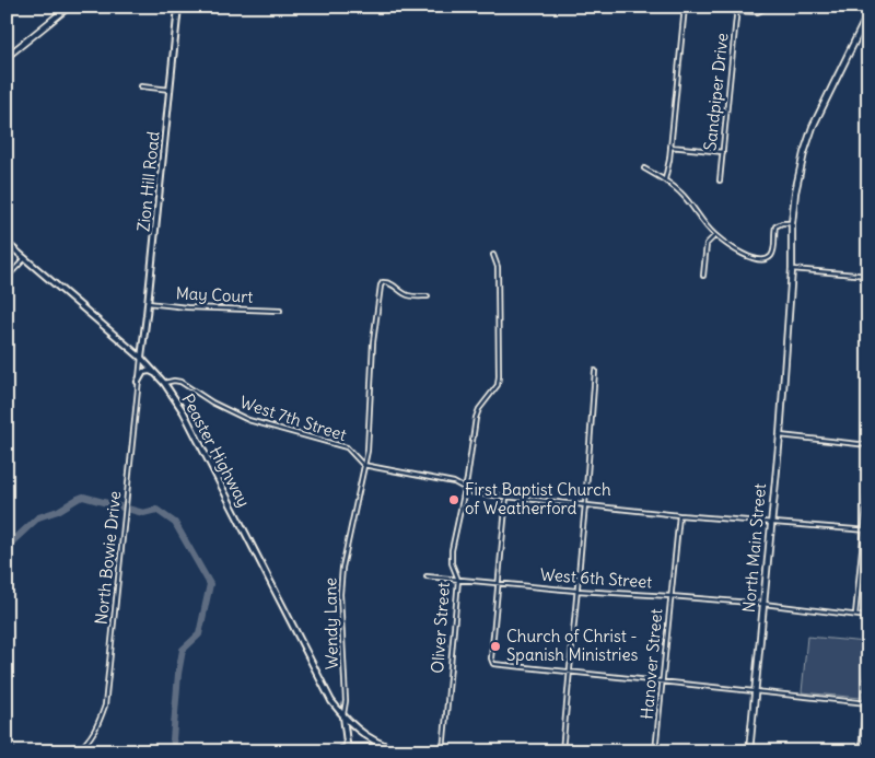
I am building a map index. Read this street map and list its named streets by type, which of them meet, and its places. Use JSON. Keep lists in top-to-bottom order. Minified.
{"streets":{"main road":["Zion Hill Road","Peaster Highway","North Main Street"],"street":["Sandpiper Drive","May Court","West 7th Street","North Bowie Drive","West 6th Street","Wendy Lane","Oliver Street","Hanover Street"]},"crossings":[["Zion Hill Road","May Court"],["Zion Hill Road","Peaster Highway"],["Zion Hill Road","North Bowie Drive"],["West 7th Street","Peaster Highway"],["West 7th Street","Wendy Lane"],["Peaster Highway","North Bowie Drive"],["Peaster Highway","Wendy Lane"],["North Main Street","West 6th Street"],["West 6th Street","Oliver Street"],["West 6th Street","Hanover Street"]],"places":["First Baptist Church of Weatherford","Church of Christ - Spanish Ministries"]}
